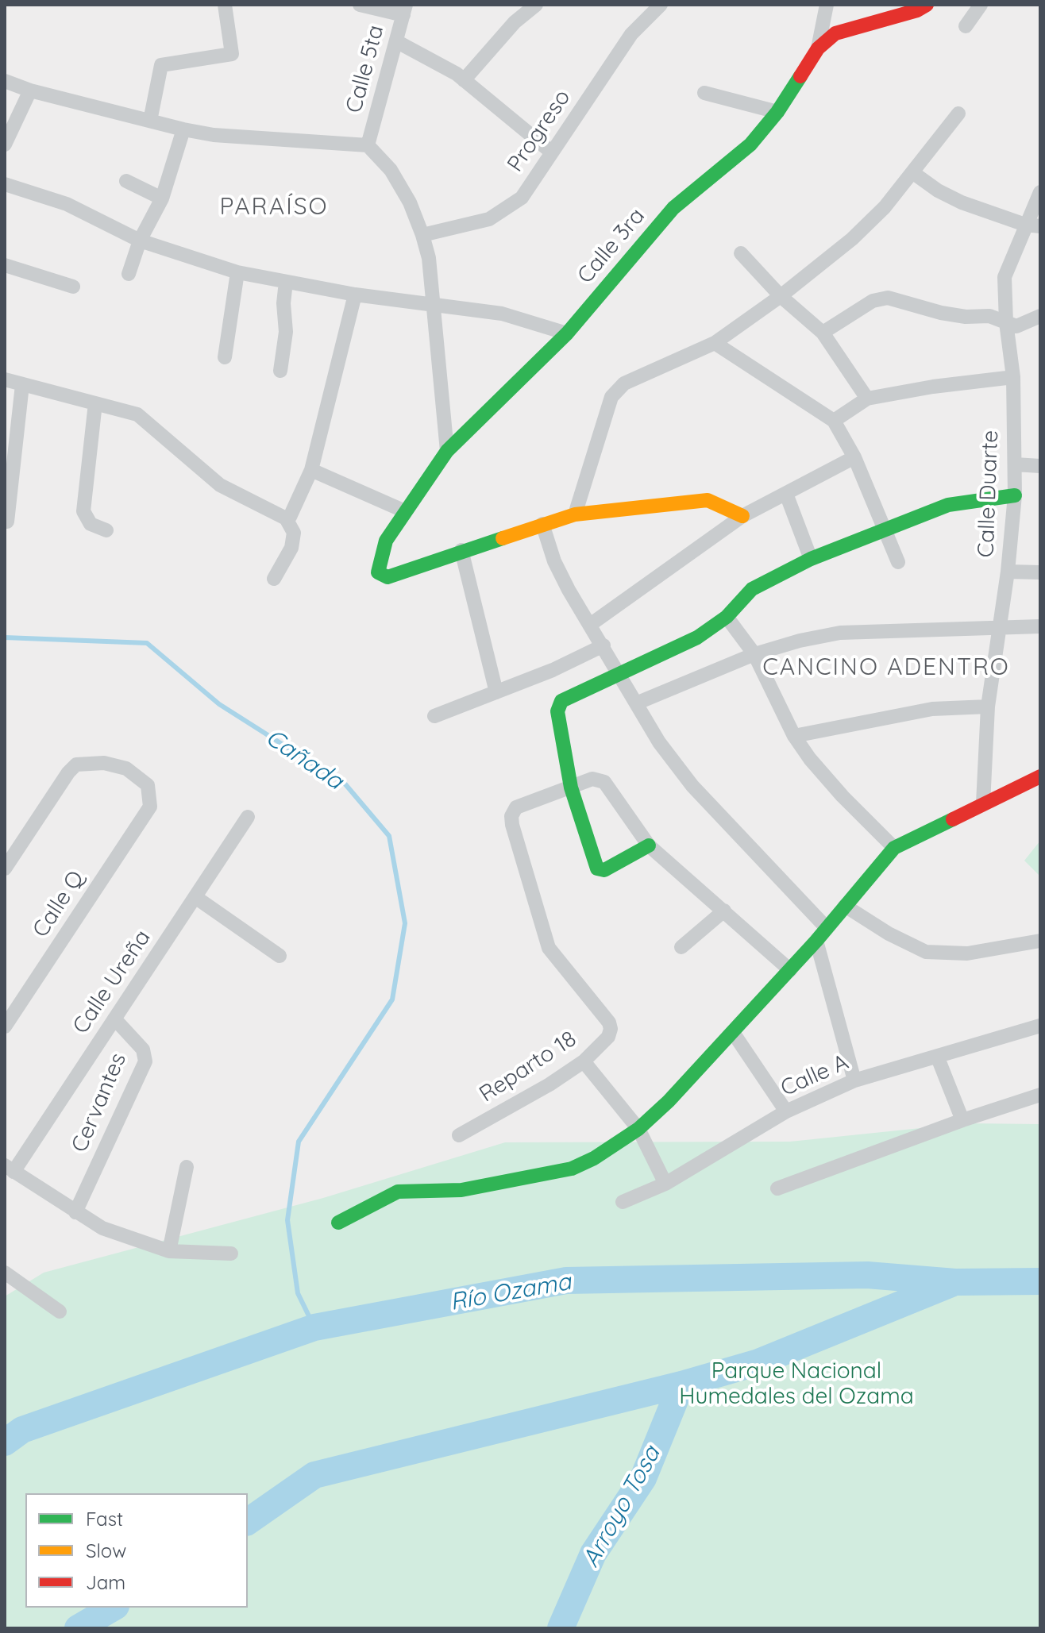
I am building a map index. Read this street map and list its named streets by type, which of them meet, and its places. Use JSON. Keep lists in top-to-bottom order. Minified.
{"streets":{"street":["Calle 5ta","Progreso","Calle 3ra","Calle Duarte","Calle Q","Calle Ureña","Reparto 18","Calle A","Cervantes"]},"crossings":[["Calle Ureña","Cervantes"]],"districts":["PARAÍSO","CANCINO ADENTRO"],"water":["Cañada","Río Ozama","Arroyo Tosa"],"parks":["Parque Nacional Humedales del Ozama"],"legend":["Fast","Slow","Jam"]}
